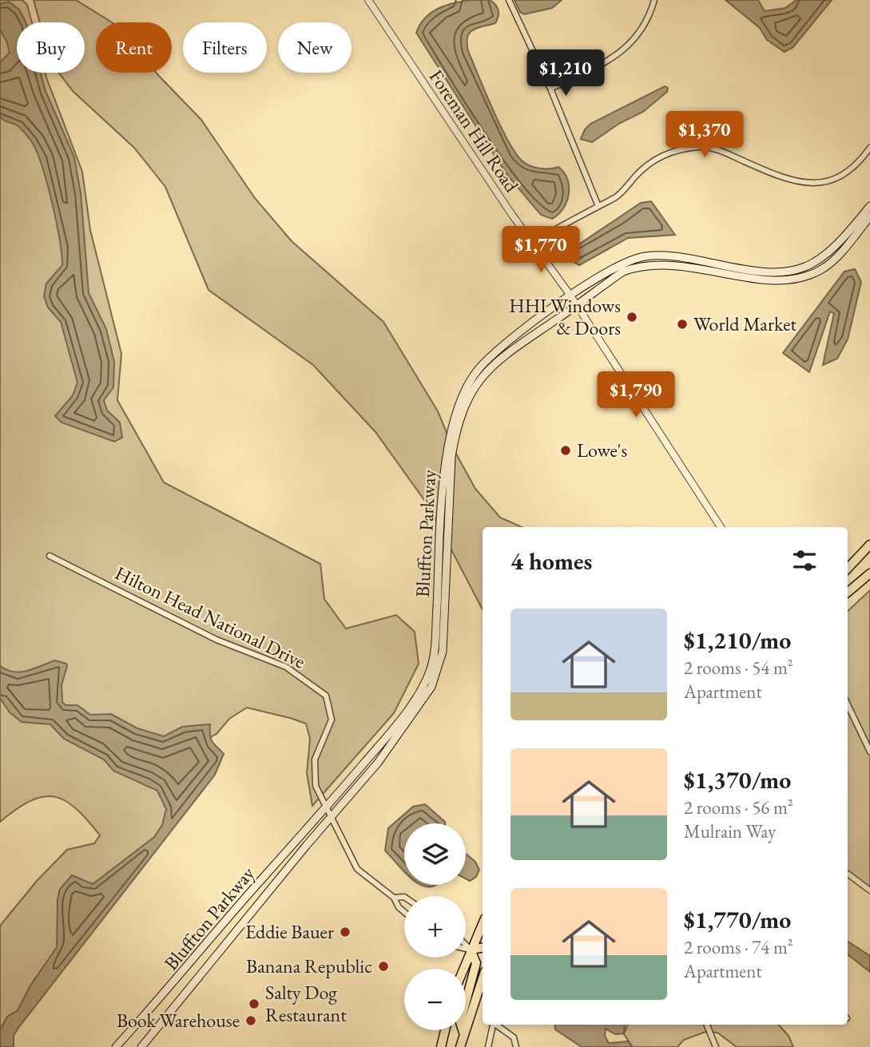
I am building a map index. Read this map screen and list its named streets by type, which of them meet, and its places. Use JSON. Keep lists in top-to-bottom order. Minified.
{"streets":{"main road":["Bluffton Parkway"],"street":["Foreman Hill Road","Hilton Head National Drive"]},"crossings":[["Foreman Hill Road","Bluffton Parkway"],["Bluffton Parkway","Hilton Head National Drive"]],"places":["HHI Windows & Doors","World Market","Lowe's","Eddie Bauer","Banana Republic","Salty Dog Restaurant","Book Warehouse"],"page":{"chip":["Buy","Rent","Filters","New"],"price":["$1,210","$1,370","$1,770","$1,790"],"heading":"4 homes","list":[{"name":"$1,210/mo","note":"2 rooms · 54 m² · Apartment"},{"name":"$1,370/mo","note":"2 rooms · 56 m² · Mulrain Way"},{"name":"$1,770/mo","note":"2 rooms · 74 m² · Apartment"}],"map_buttons":["+","−"]}}
